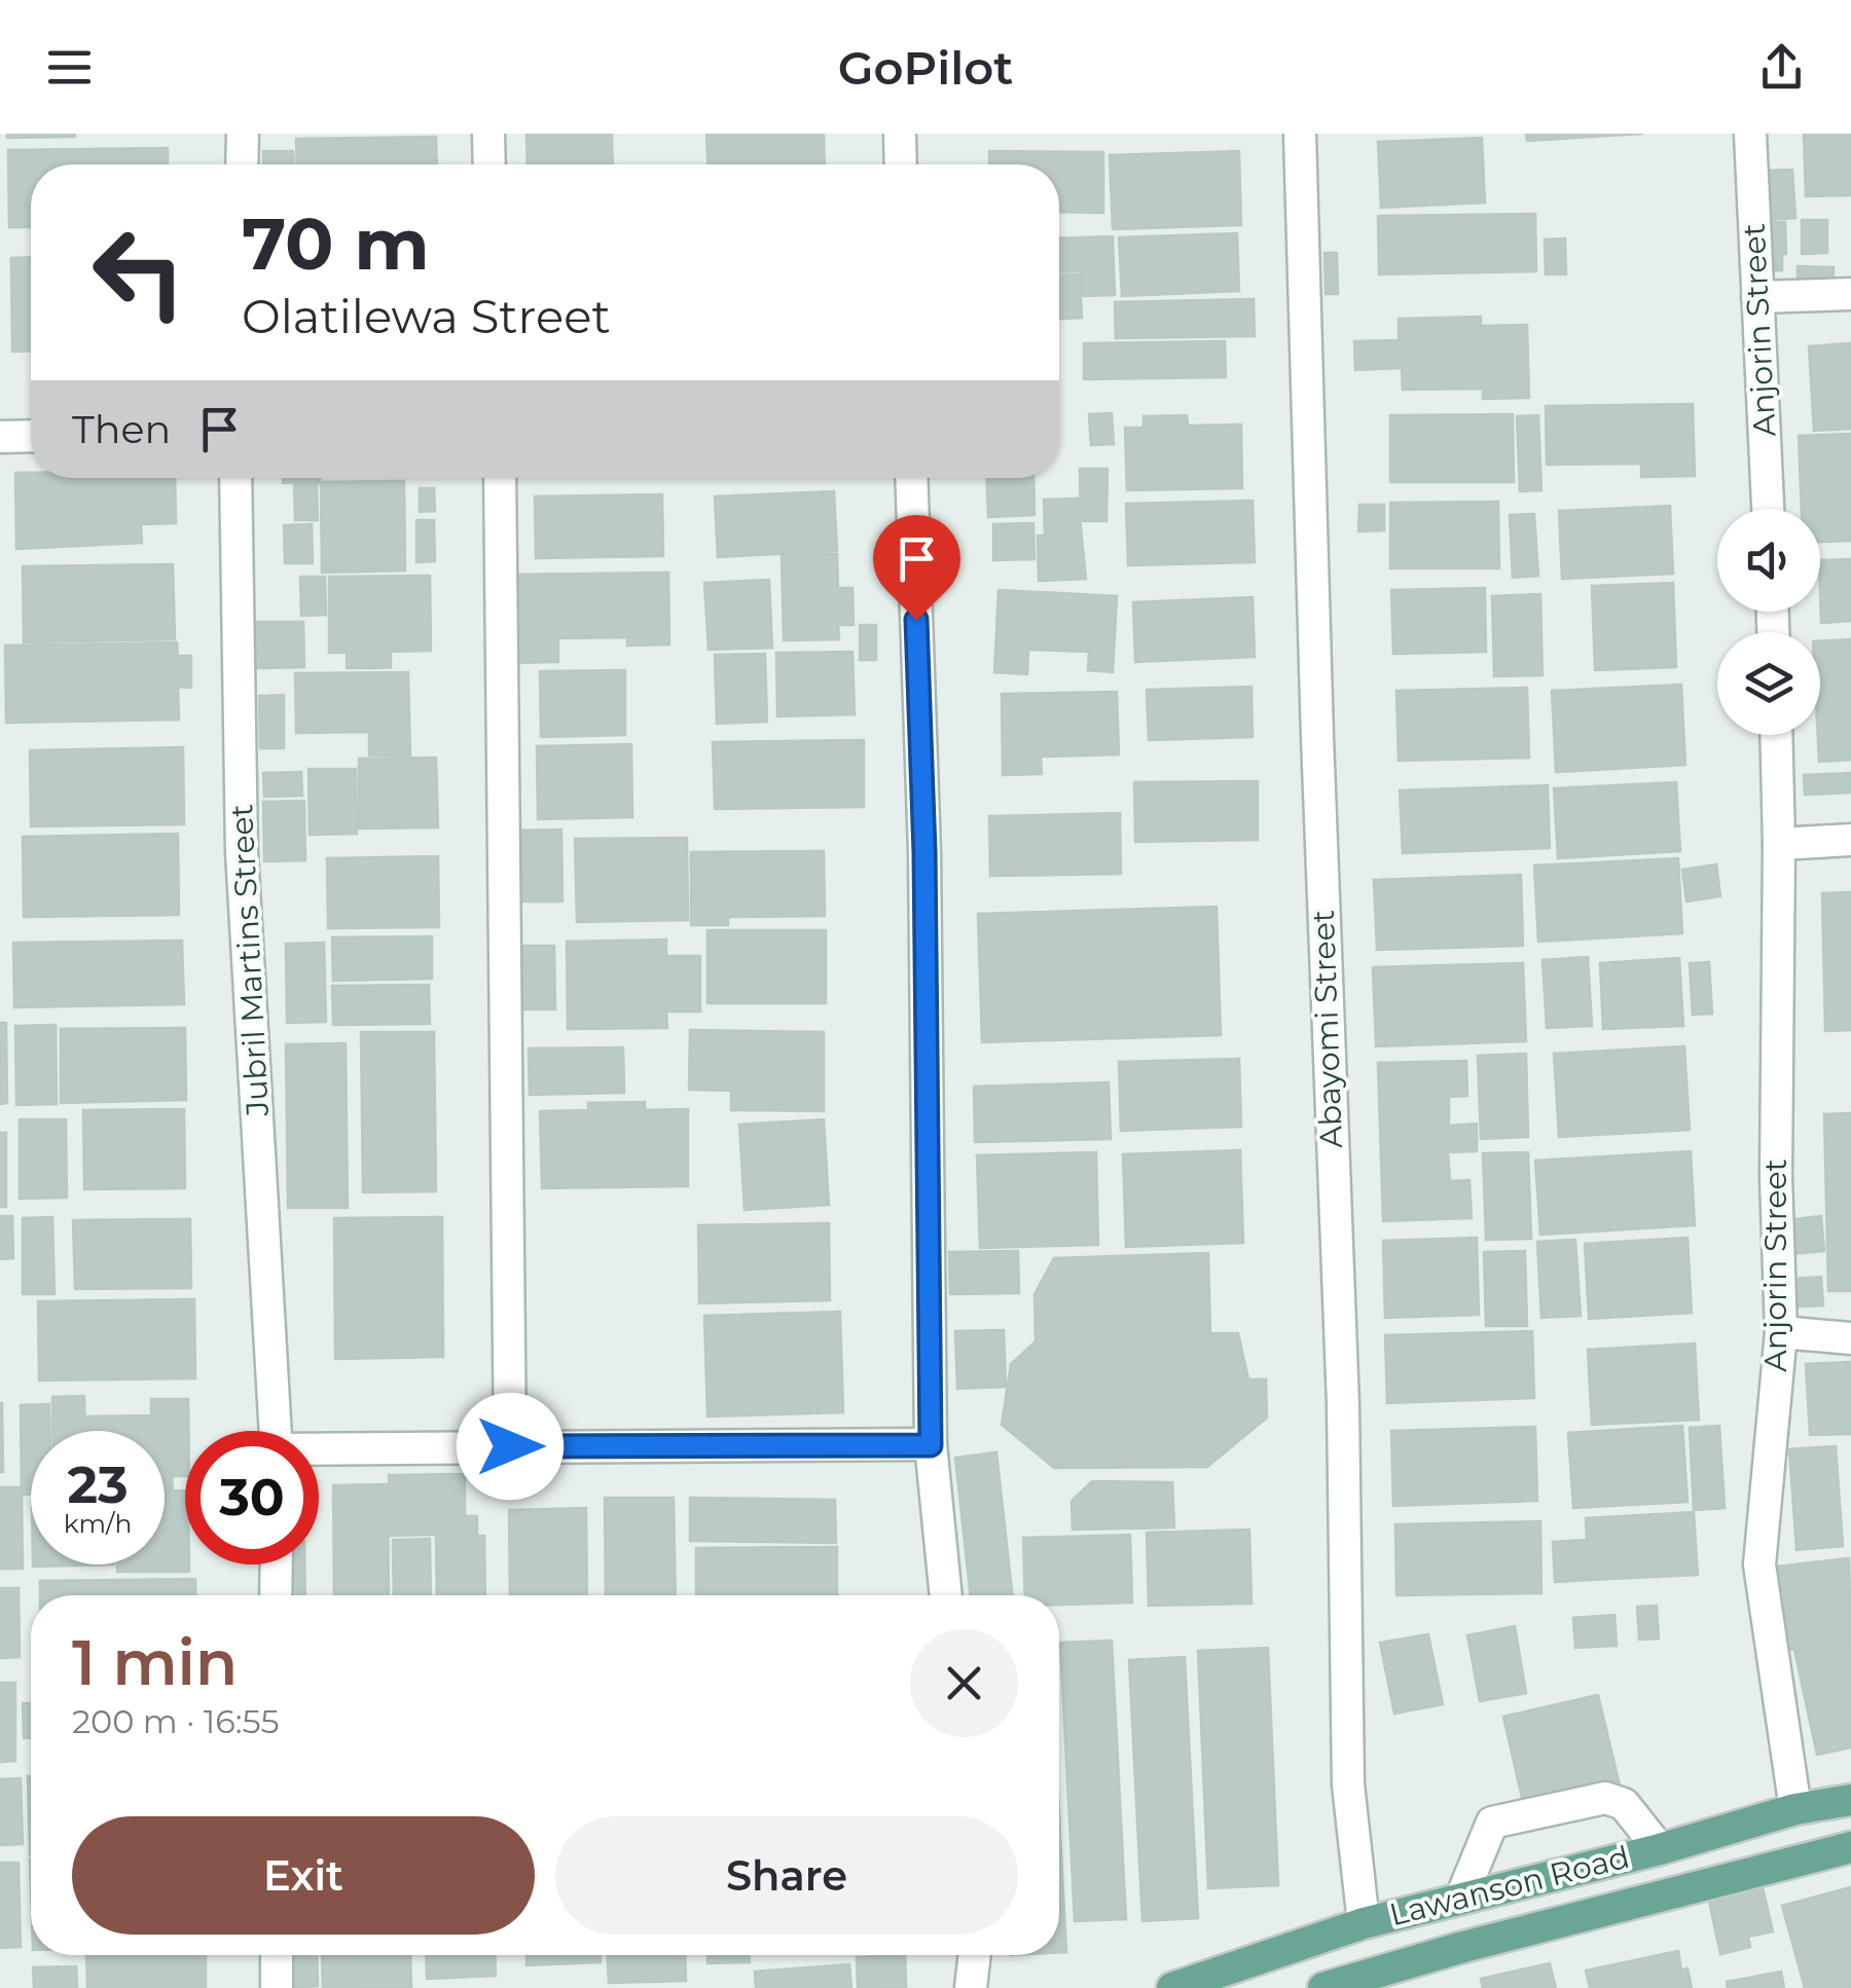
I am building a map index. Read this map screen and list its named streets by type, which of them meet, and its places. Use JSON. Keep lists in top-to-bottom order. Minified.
{"streets":{"main road":["Lawanson Road"],"street":["Anjorin Street","Jubril Martins Street","Abayomi Street"]},"crossings":[["Anjorin Street","Lawanson Road"],["Abayomi Street","Lawanson Road"]],"page":{"header":"GoPilot","turn":["70 m","Olatilewa Street"],"then":"Then","speed":"23 km/h","limit":"30","heading":["1 min","200 m · 16:55"],"buttons":["Exit","Share"]}}
